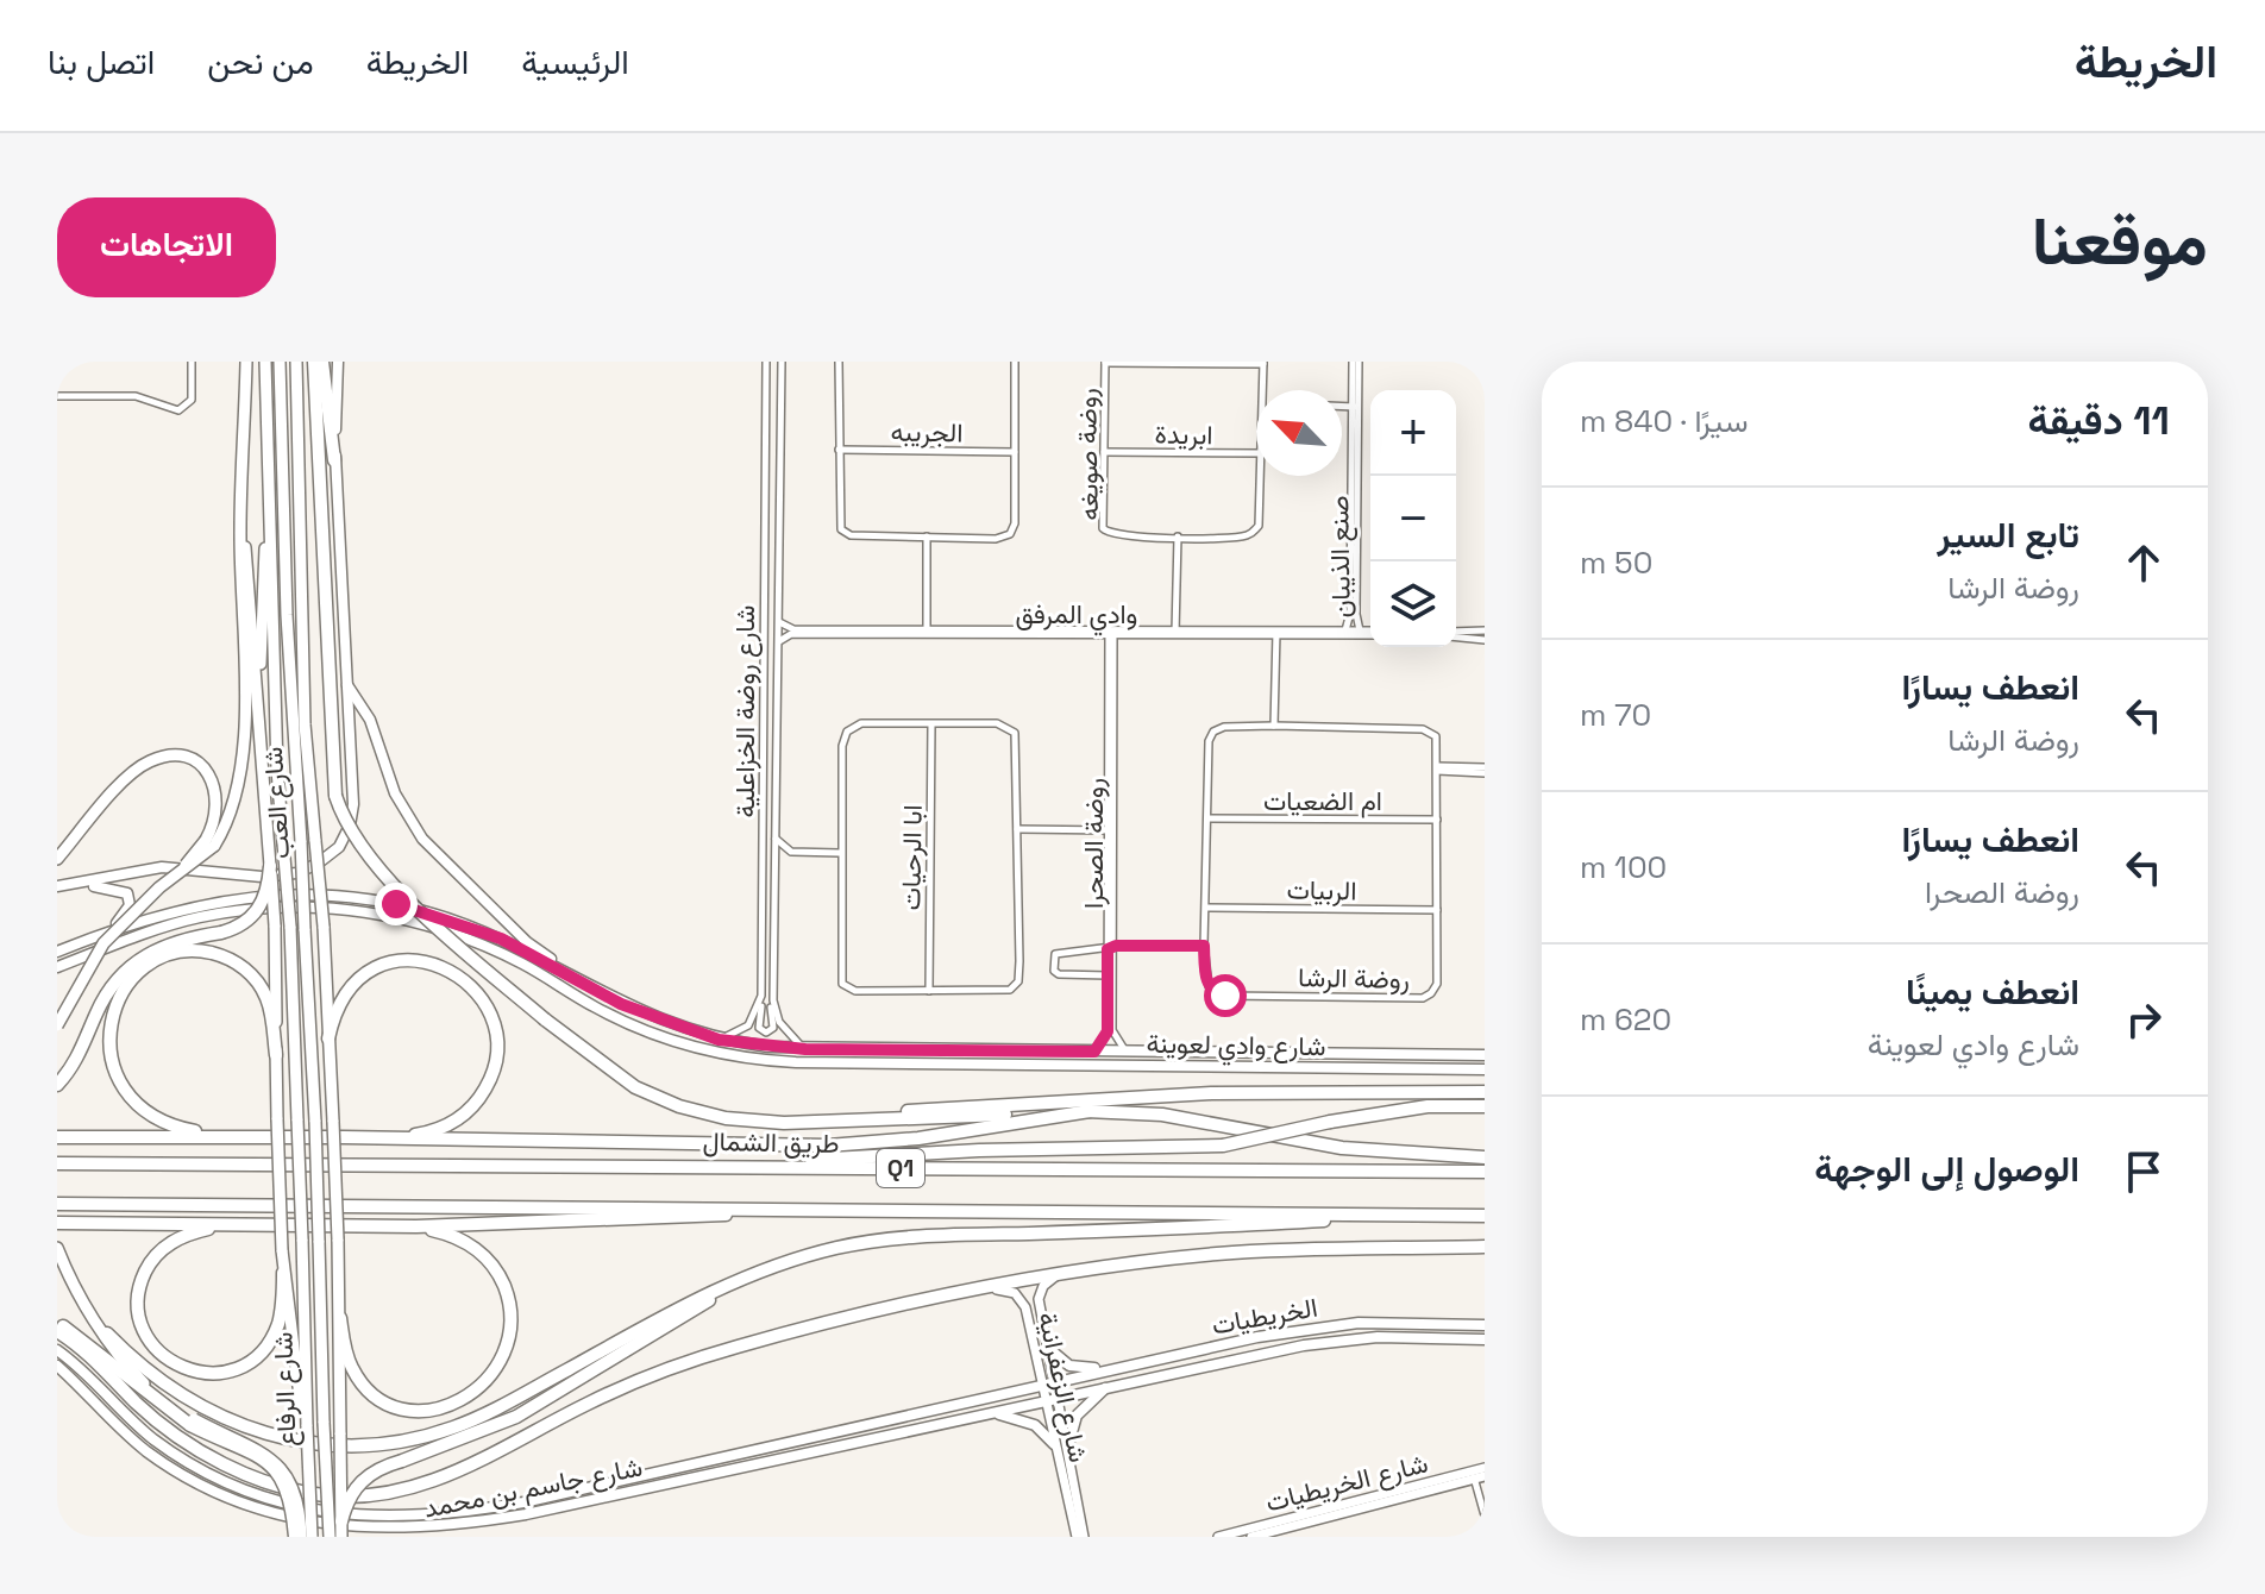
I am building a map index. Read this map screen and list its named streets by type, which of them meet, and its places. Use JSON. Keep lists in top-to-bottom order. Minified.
{"streets":{"highway":["طريق الشمال","Q1"],"main road":["شارع العب","شارع وادي لعوينة","الخريطيات","شارع الرفاع","شارع جاسم بن محمد"],"street":["الجريبه","ابريدة","روضة صويغه","صنع الذيبان","وادي المرفق","شارع روضة الخزاعلية","ام الضعيات","روضة الصحرا","ابا الرحيات","الربيات","روضة الرشا","شارع الزعفرانية","شارع الخريطيات"]},"crossings":[["ابريدة","روضة صويغه"],["صنع الذيبان","وادي المرفق"],["وادي المرفق","شارع روضة الخزاعلية"],["وادي المرفق","روضة الصحرا"],["شارع روضة الخزاعلية","شارع وادي لعوينة"],["ام الضعيات","روضة الرشا"],["شارع العب","شارع الرفاع"],["روضة الصحرا","شارع وادي لعوينة"],["الربيات","روضة الرشا"],["الخريطيات","شارع الزعفرانية"],["الخريطيات","شارع جاسم بن محمد"],["شارع الزعفرانية","شارع جاسم بن محمد"]],"north":"top left","page":{"header":"الخريطة","nav":["الرئيسية","الخريطة","من نحن","اتصل بنا"],"title":"موقعنا","buttons":"الاتجاهات","heading":["11 دقيقة","سيرًا · 840 m"],"map_buttons":["+","−"],"list":[["تابع السير","روضة الرشا","50 m"],["انعطف يسارًا","روضة الرشا","70 m"],["انعطف يسارًا","روضة الصحرا","100 m"],["انعطف يمينًا","شارع وادي لعوينة","620 m"],"الوصول إلى الوجهة"]}}
